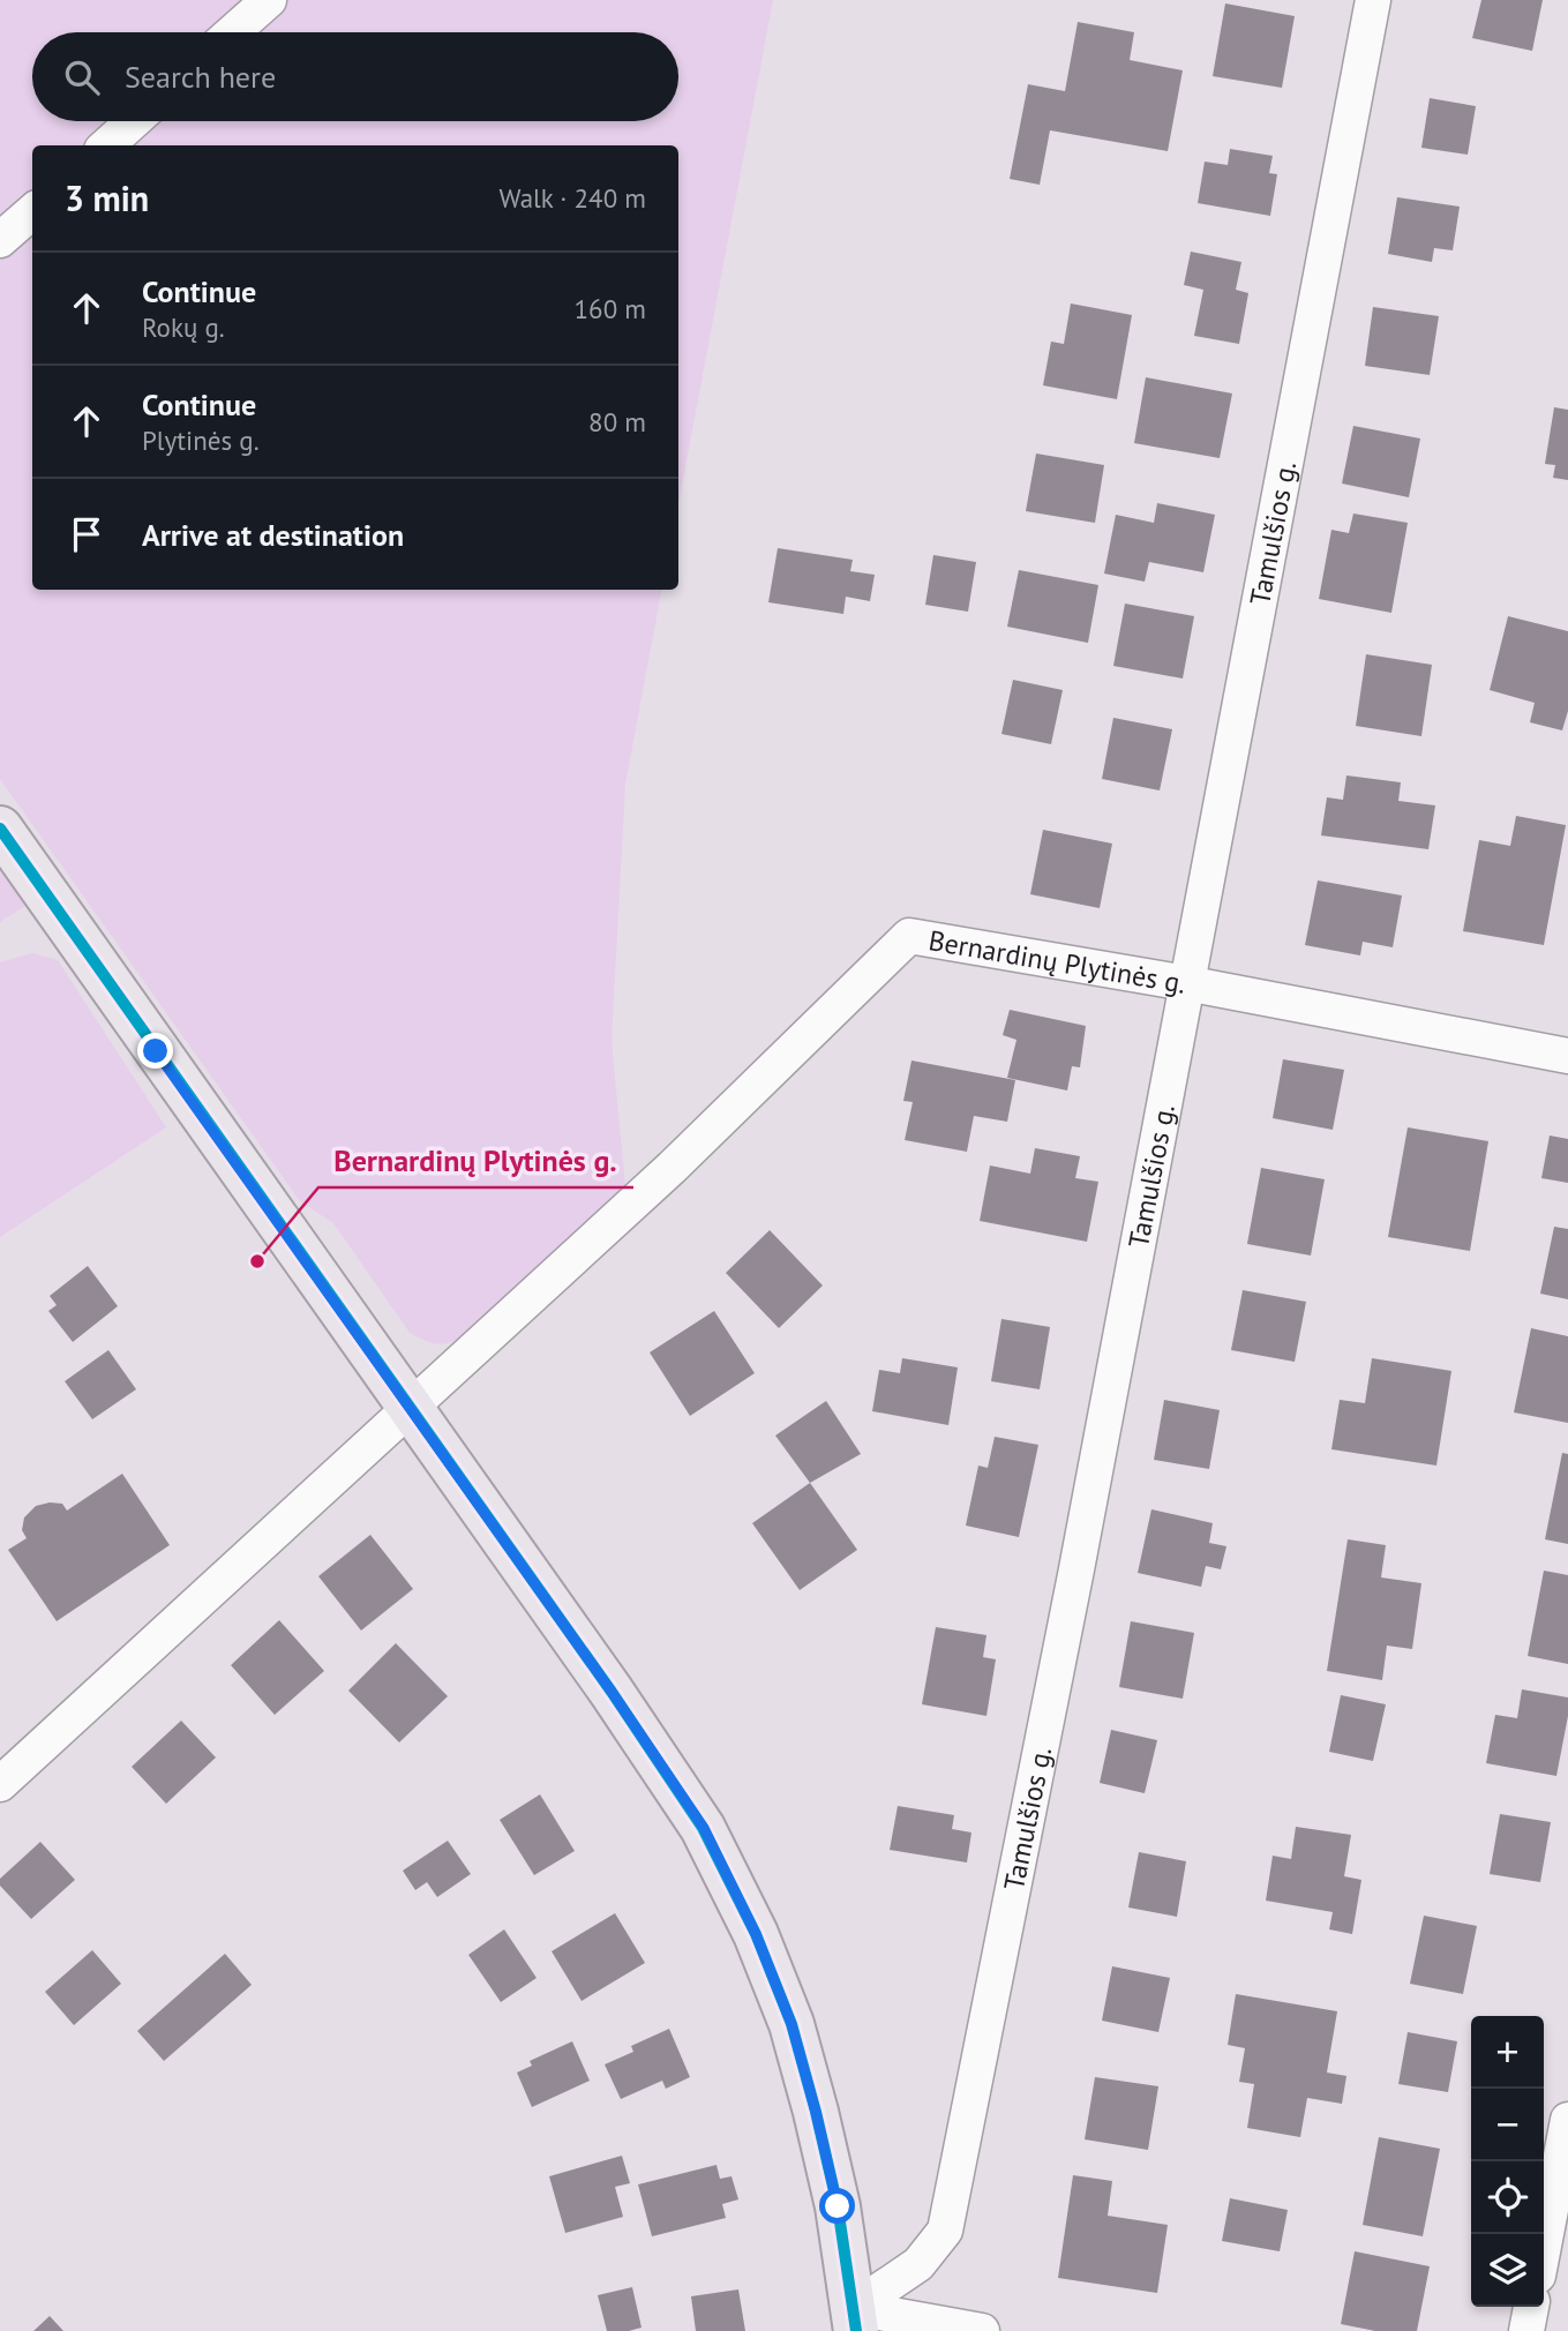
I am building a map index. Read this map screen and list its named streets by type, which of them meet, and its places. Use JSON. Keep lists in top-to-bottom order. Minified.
{"streets":{"street":["Tamulšios g.","Bernardinų Plytinės g."]},"crossings":[["Tamulšios g.","Bernardinų Plytinės g."]],"places":["Bernardinų Plytinės g."],"page":{"search":"Search here","heading":["3 min","Walk · 240 m"],"list":[["Continue","Rokų g.","160 m"],["Continue","Plytinės g.","80 m"],"Arrive at destination"],"map_buttons":["+","−"]}}
